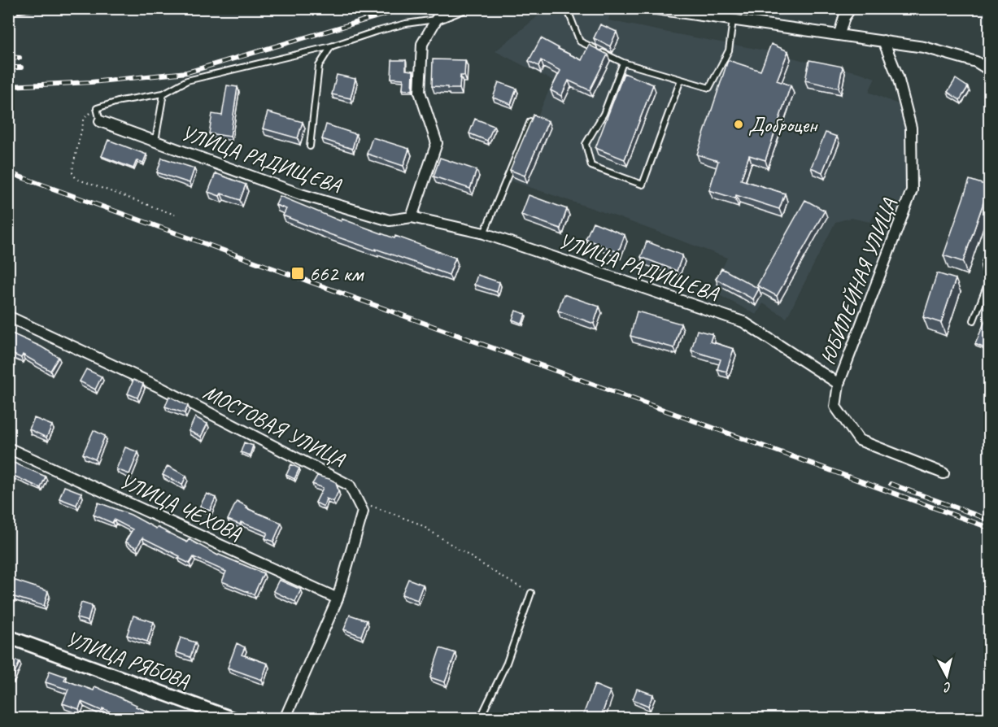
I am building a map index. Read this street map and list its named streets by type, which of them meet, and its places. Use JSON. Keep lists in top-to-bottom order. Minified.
{"streets":{"street":["УЛИЦА РАДИЩЕВА","ЮБИЛЕЙНАЯ УЛИЦА","МОСТОВАЯ УЛИЦА","УЛИЦА ЧЕХОВА","УЛИЦА РЯБОВА"]},"crossings":[["УЛИЦА РАДИЩЕВА","ЮБИЛЕЙНАЯ УЛИЦА"]],"places":{"other":["Доброцен"],"transit":["662 км"]},"north":"bottom"}
